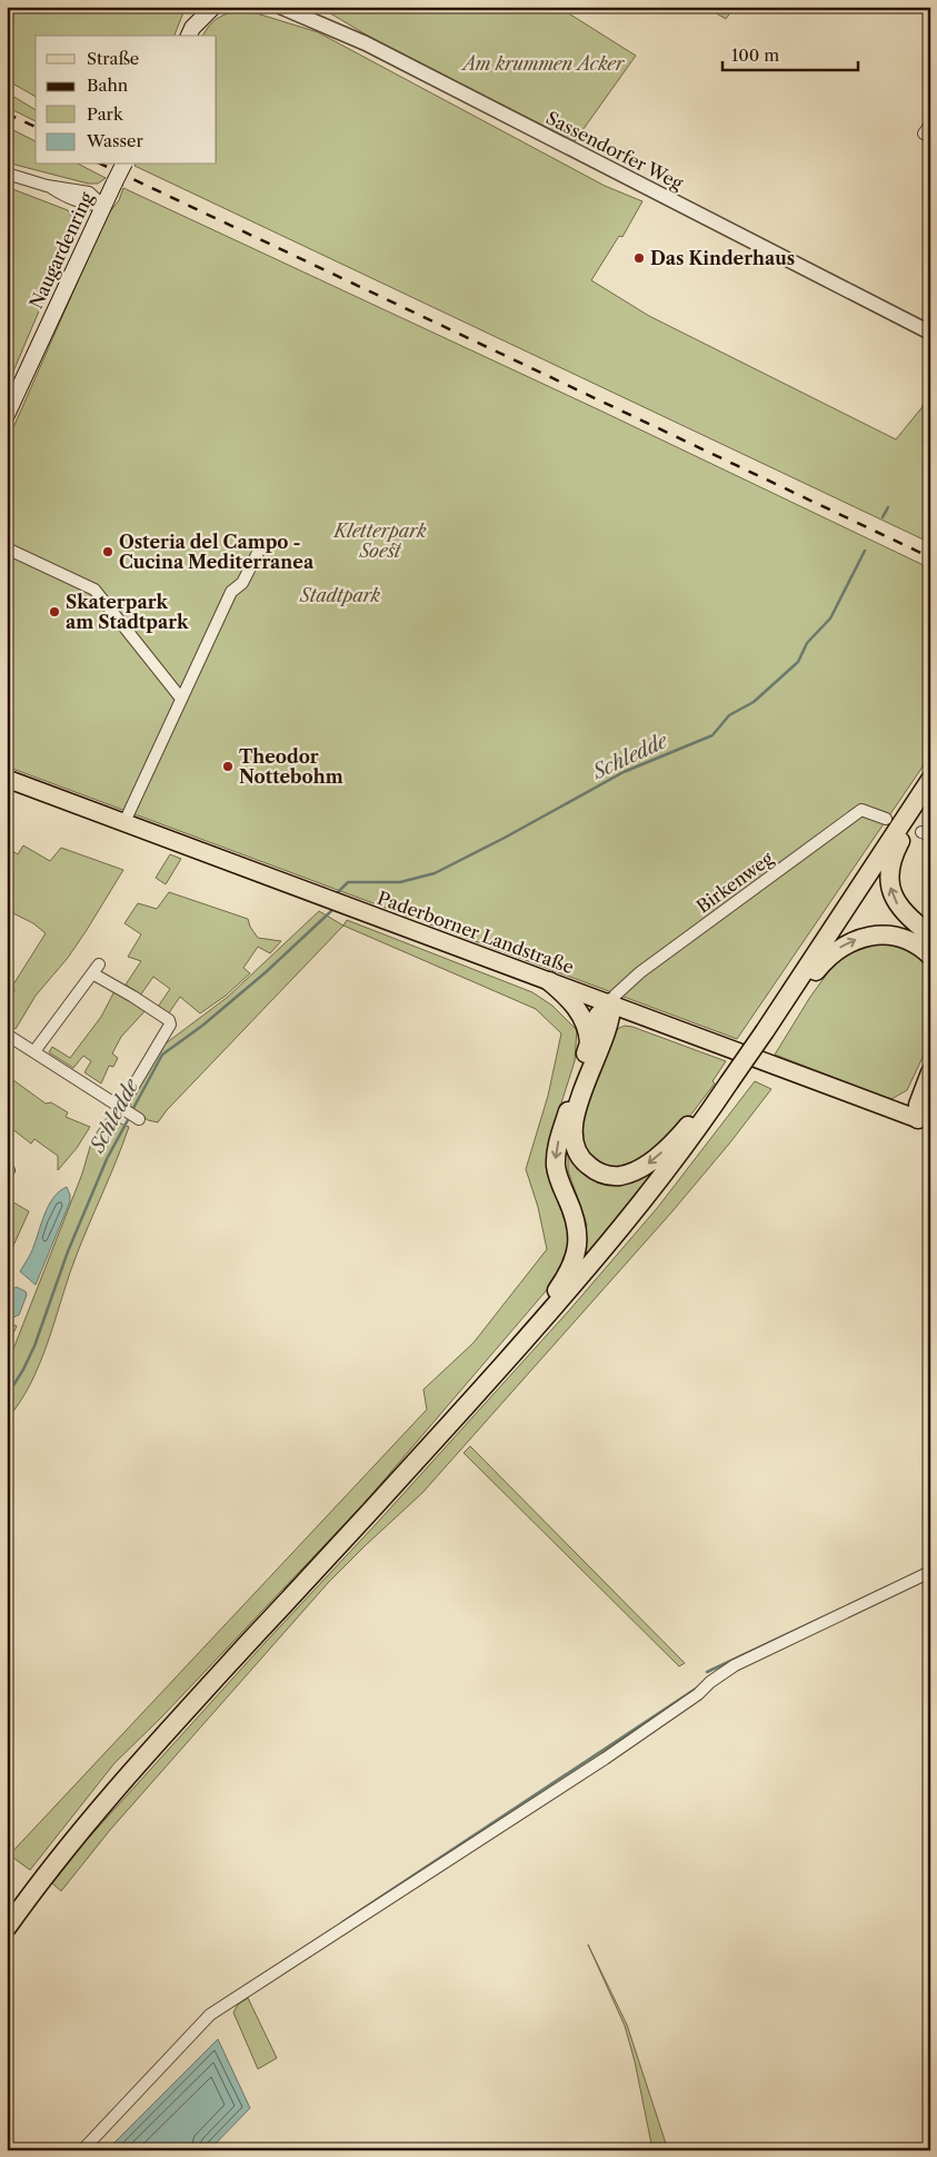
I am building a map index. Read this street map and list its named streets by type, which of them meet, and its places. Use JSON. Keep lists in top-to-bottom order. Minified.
{"streets":{"main road":["Naugardenring","Paderborner Landstraße"],"street":["Sassendorfer Weg","Birkenweg"]},"crossings":[["Birkenweg","Paderborner Landstraße"]],"water":["Schledde"],"parks":["Am krummen Acker","Kletterpark Soest","Stadtpark"],"places":["Das Kinderhaus","Osteria del Campo - Cucina Mediterranea","Skaterpark am Stadtpark","Theodor Nottebohm"],"legend":["Straße","Bahn","Park","Wasser"],"scale_bar":"100 m"}
